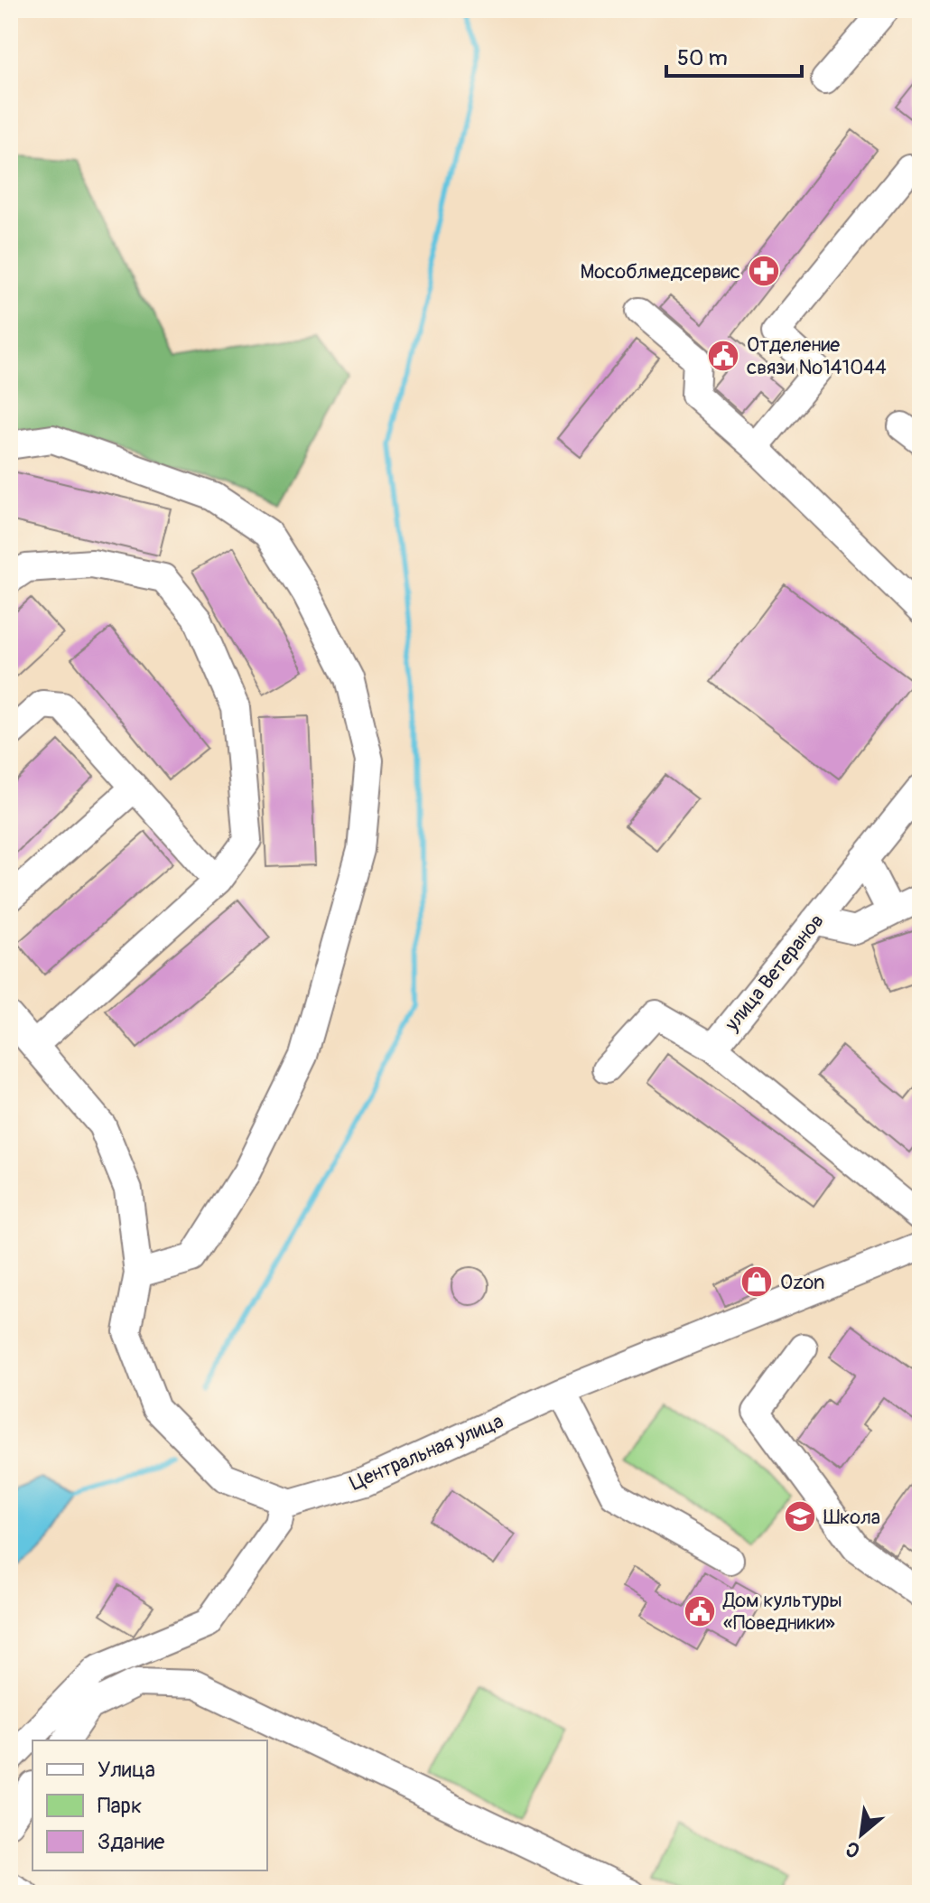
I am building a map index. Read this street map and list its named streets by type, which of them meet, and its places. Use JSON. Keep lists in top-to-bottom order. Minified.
{"streets":{"street":["улица Ветеранов","Центральная улица"]},"places":{"pharmacy":["Мособлмедсервис"],"public building":["Отделение связи №141044","Дом культуры «Поведники»"],"shop":["Ozon"],"school or university":["Школа"]},"legend":["Улица","Парк","Здание"],"scale_bar":"50 m","north":"bottom left"}
